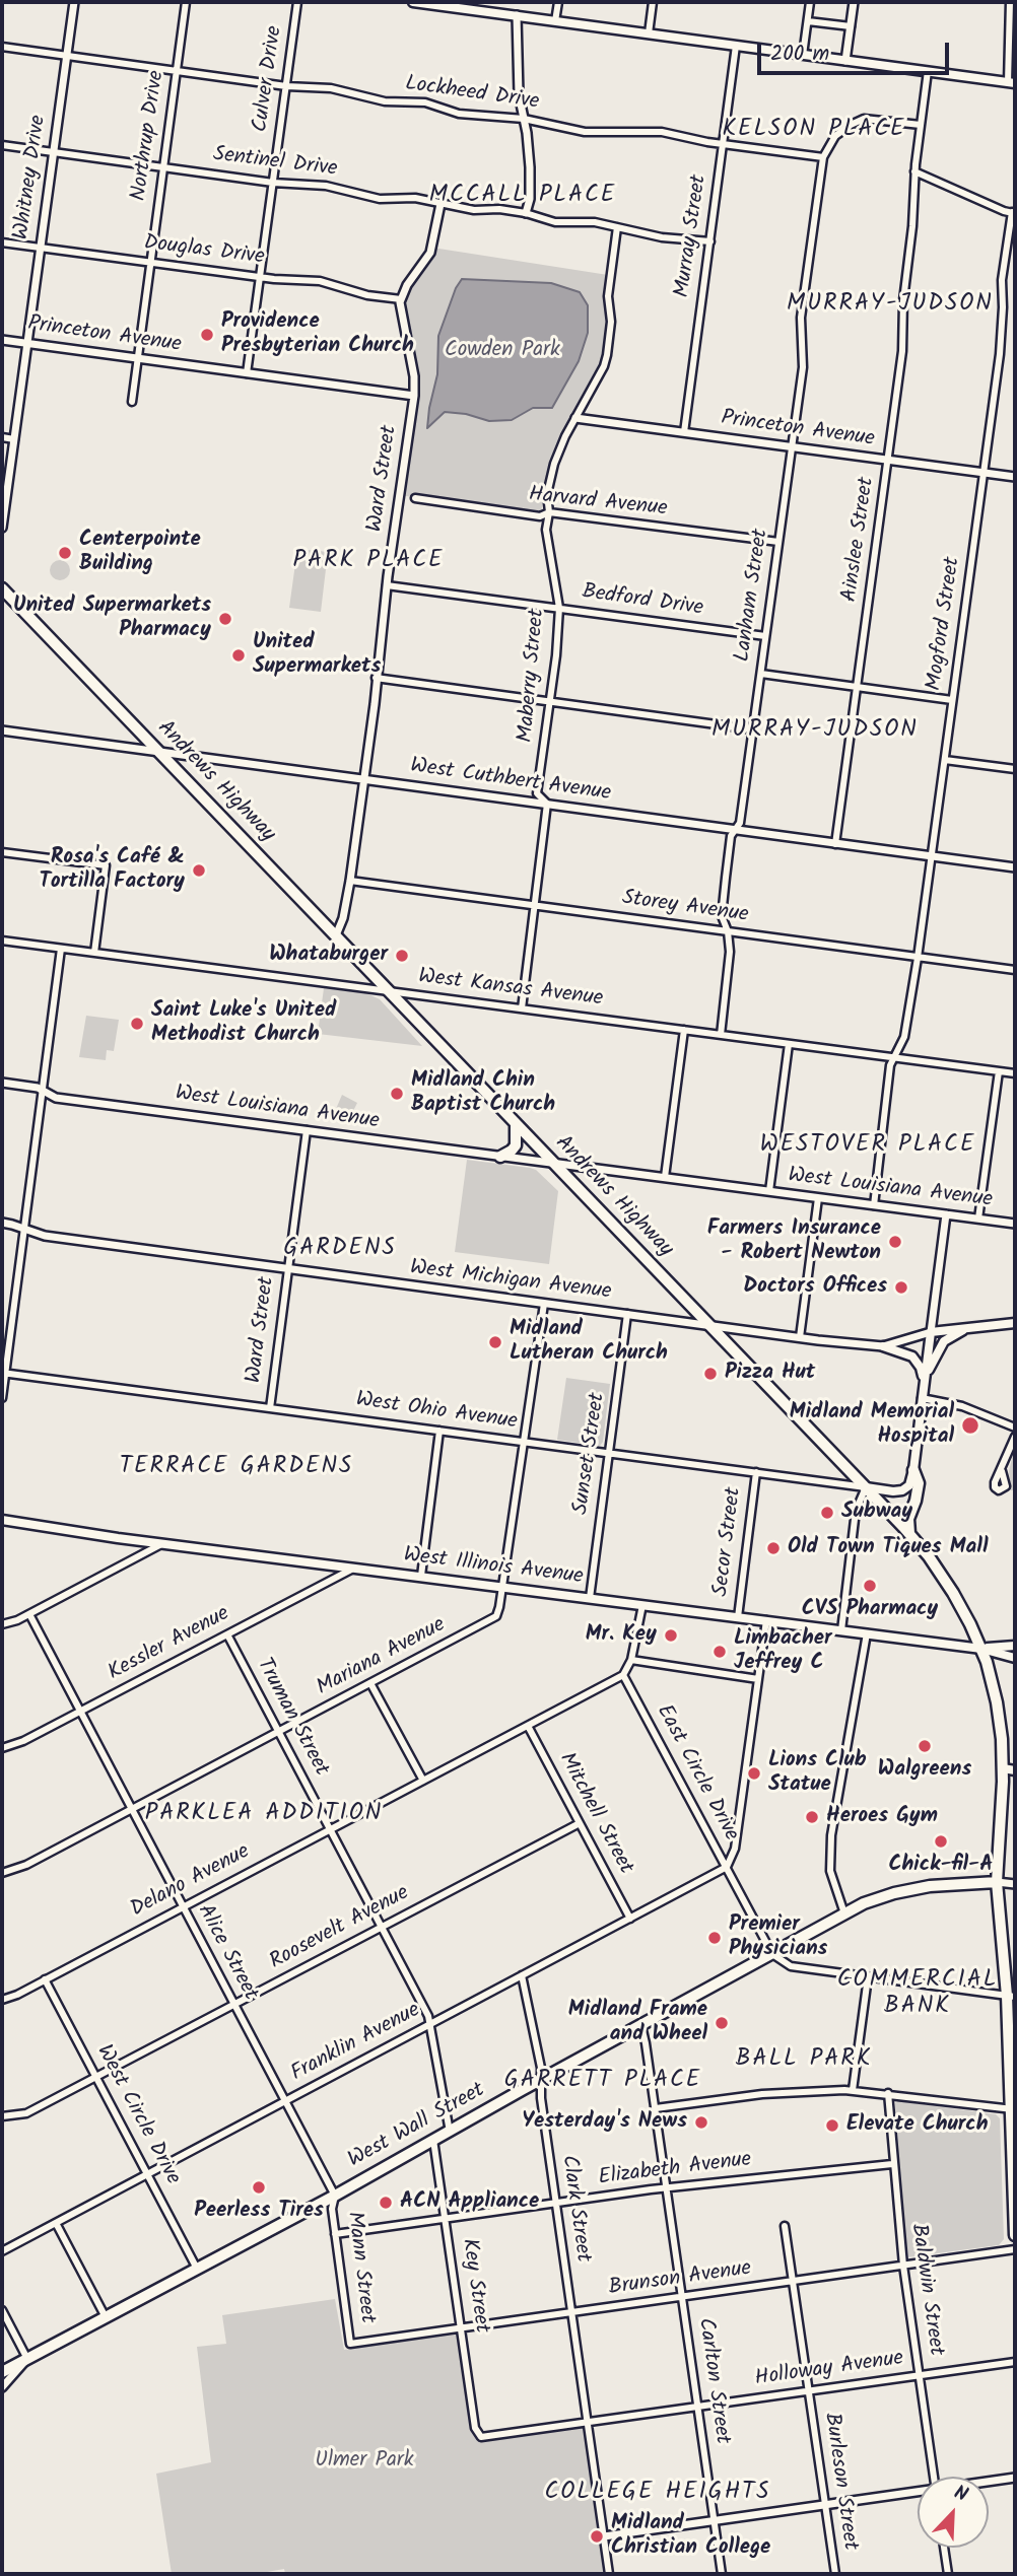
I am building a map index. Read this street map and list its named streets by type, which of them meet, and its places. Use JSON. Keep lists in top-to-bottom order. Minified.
{"streets":{"main road":["Andrews Highway","West Michigan Avenue","West Illinois Avenue","West Wall Street"],"street":["Culver Drive","Lockheed Drive","Northrup Drive","Sentinel Drive","Whitney Drive","Murray Street","Douglas Drive","Princeton Avenue","Ward Street","Harvard Avenue","Ainslee Street","Lanham Street","Bedford Drive","Mogford Street","Maberry Street","West Cuthbert Avenue","Storey Avenue","West Kansas Avenue","West Louisiana Avenue","West Ohio Avenue","Sunset Street","Secor Street","Kessler Avenue","Mariana Avenue","Truman Street","East Circle Drive","Mitchell Street","Delano Avenue","Roosevelt Avenue","Alice Street","Franklin Avenue","West Circle Drive","Elizabeth Avenue","Clark Street","Mann Street","Brunson Avenue","Key Street","Baldwin Street","Holloway Avenue","Carlton Street","Burleson Street"]},"crossings":[["Culver Drive","Lockheed Drive"],["Culver Drive","Sentinel Drive"],["Culver Drive","Douglas Drive"],["Culver Drive","Princeton Avenue"],["Lockheed Drive","Northrup Drive"],["Lockheed Drive","Whitney Drive"],["Lockheed Drive","Murray Street"],["Lockheed Drive","Lanham Street"],["Northrup Drive","Sentinel Drive"],["Northrup Drive","Douglas Drive"],["Northrup Drive","Princeton Avenue"],["Sentinel Drive","Whitney Drive"],["Sentinel Drive","Murray Street"],["Sentinel Drive","Maberry Street"],["Whitney Drive","Douglas Drive"],["Whitney Drive","Princeton Avenue"],["Murray Street","Princeton Avenue"],["Douglas Drive","Ward Street"],["Princeton Avenue","Ward Street"],["Princeton Avenue","Ainslee Street"],["Princeton Avenue","Lanham Street"],["Princeton Avenue","Mogford Street"],["Princeton Avenue","Maberry Street"],["Ward Street","Bedford Drive"],["Ward Street","West Cuthbert Avenue"],["Ward Street","Andrews Highway"],["Ward Street","Storey Avenue"],["Ward Street","West Louisiana Avenue"],["Ward Street","West Michigan Avenue"],["Ward Street","West Ohio Avenue"],["Harvard Avenue","Lanham Street"],["Harvard Avenue","Maberry Street"],["Ainslee Street","West Cuthbert Avenue"],["Lanham Street","Bedford Drive"],["Lanham Street","West Cuthbert Avenue"],["Lanham Street","Storey Avenue"],["Lanham Street","West Kansas Avenue"],["Bedford Drive","Maberry Street"],["Mogford Street","West Cuthbert Avenue"],["Mogford Street","Storey Avenue"],["Mogford Street","West Kansas Avenue"],["Mogford Street","West Louisiana Avenue"],["Maberry Street","West Cuthbert Avenue"],["Maberry Street","Storey Avenue"],["Maberry Street","West Kansas Avenue"],["West Cuthbert Avenue","Andrews Highway"],["Andrews Highway","West Kansas Avenue"],["Andrews Highway","West Louisiana Avenue"],["Andrews Highway","West Michigan Avenue"],["Andrews Highway","West Ohio Avenue"],["Andrews Highway","West Illinois Avenue"],["Andrews Highway","West Wall Street"],["West Michigan Avenue","Sunset Street"],["West Michigan Avenue","Mariana Avenue"],["West Ohio Avenue","Sunset Street"],["West Ohio Avenue","Secor Street"],["West Ohio Avenue","Mariana Avenue"],["Sunset Street","West Illinois Avenue"],["Secor Street","West Illinois Avenue"],["West Illinois Avenue","Kessler Avenue"],["West Illinois Avenue","Mariana Avenue"],["Kessler Avenue","Truman Street"],["Kessler Avenue","Alice Street"],["Mariana Avenue","Truman Street"],["Mariana Avenue","Alice Street"],["Truman Street","Delano Avenue"],["Truman Street","Roosevelt Avenue"],["Truman Street","Franklin Avenue"],["Truman Street","West Wall Street"],["East Circle Drive","Delano Avenue"],["East Circle Drive","Franklin Avenue"],["East Circle Drive","West Wall Street"],["Mitchell Street","Delano Avenue"],["Mitchell Street","Roosevelt Avenue"],["Mitchell Street","Franklin Avenue"],["Delano Avenue","Alice Street"],["Delano Avenue","West Circle Drive"],["Roosevelt Avenue","Alice Street"],["Roosevelt Avenue","West Circle Drive"],["Alice Street","Franklin Avenue"],["Alice Street","West Wall Street"],["Alice Street","Mann Street"],["Franklin Avenue","West Circle Drive"],["Franklin Avenue","Clark Street"],["West Circle Drive","West Wall Street"],["West Wall Street","Clark Street"],["West Wall Street","Mann Street"],["West Wall Street","Key Street"],["West Wall Street","Carlton Street"],["Elizabeth Avenue","Clark Street"],["Elizabeth Avenue","Mann Street"],["Elizabeth Avenue","Key Street"],["Elizabeth Avenue","Baldwin Street"],["Elizabeth Avenue","Carlton Street"],["Clark Street","Brunson Avenue"],["Clark Street","Holloway Avenue"],["Mann Street","Brunson Avenue"],["Brunson Avenue","Key Street"],["Brunson Avenue","Baldwin Street"],["Brunson Avenue","Carlton Street"],["Brunson Avenue","Burleson Street"],["Key Street","Holloway Avenue"],["Baldwin Street","Holloway Avenue"],["Holloway Avenue","Carlton Street"],["Holloway Avenue","Burleson Street"]],"districts":["KELSON PLACE","MCCALL PLACE","MURRAY-JUDSON","PARK PLACE","MURRAY-JUDSON","WESTOVER PLACE","GARDENS","TERRACE GARDENS","PARKLEA ADDITION","COMMERCIAL BANK","BALL PARK","GARRETT PLACE","COLLEGE HEIGHTS"],"parks":["Cowden Park","Ulmer Park"],"places":["Providence Presbyterian Church","Centerpointe Building","United Supermarkets Pharmacy","United Supermarkets","Rosa's Café & Tortilla Factory","Whataburger","Saint Luke's United Methodist Church","Midland Chin Baptist Church","Farmers Insurance - Robert Newton","Doctors Offices","Midland Lutheran Church","Pizza Hut","Midland Memorial Hospital","Subway","Old Town Tiques Mall","CVS Pharmacy","Mr. Key","Limbacher Jeffrey C","Walgreens","Lions Club Statue","Heroes Gym","Chick-fil-A","Premier Physicians","Midland Frame and Wheel","Yesterday's News","Elevate Church","Peerless Tires","ACN Appliance","Midland Christian College"],"scale_bar":"200 m","north":"top right"}
